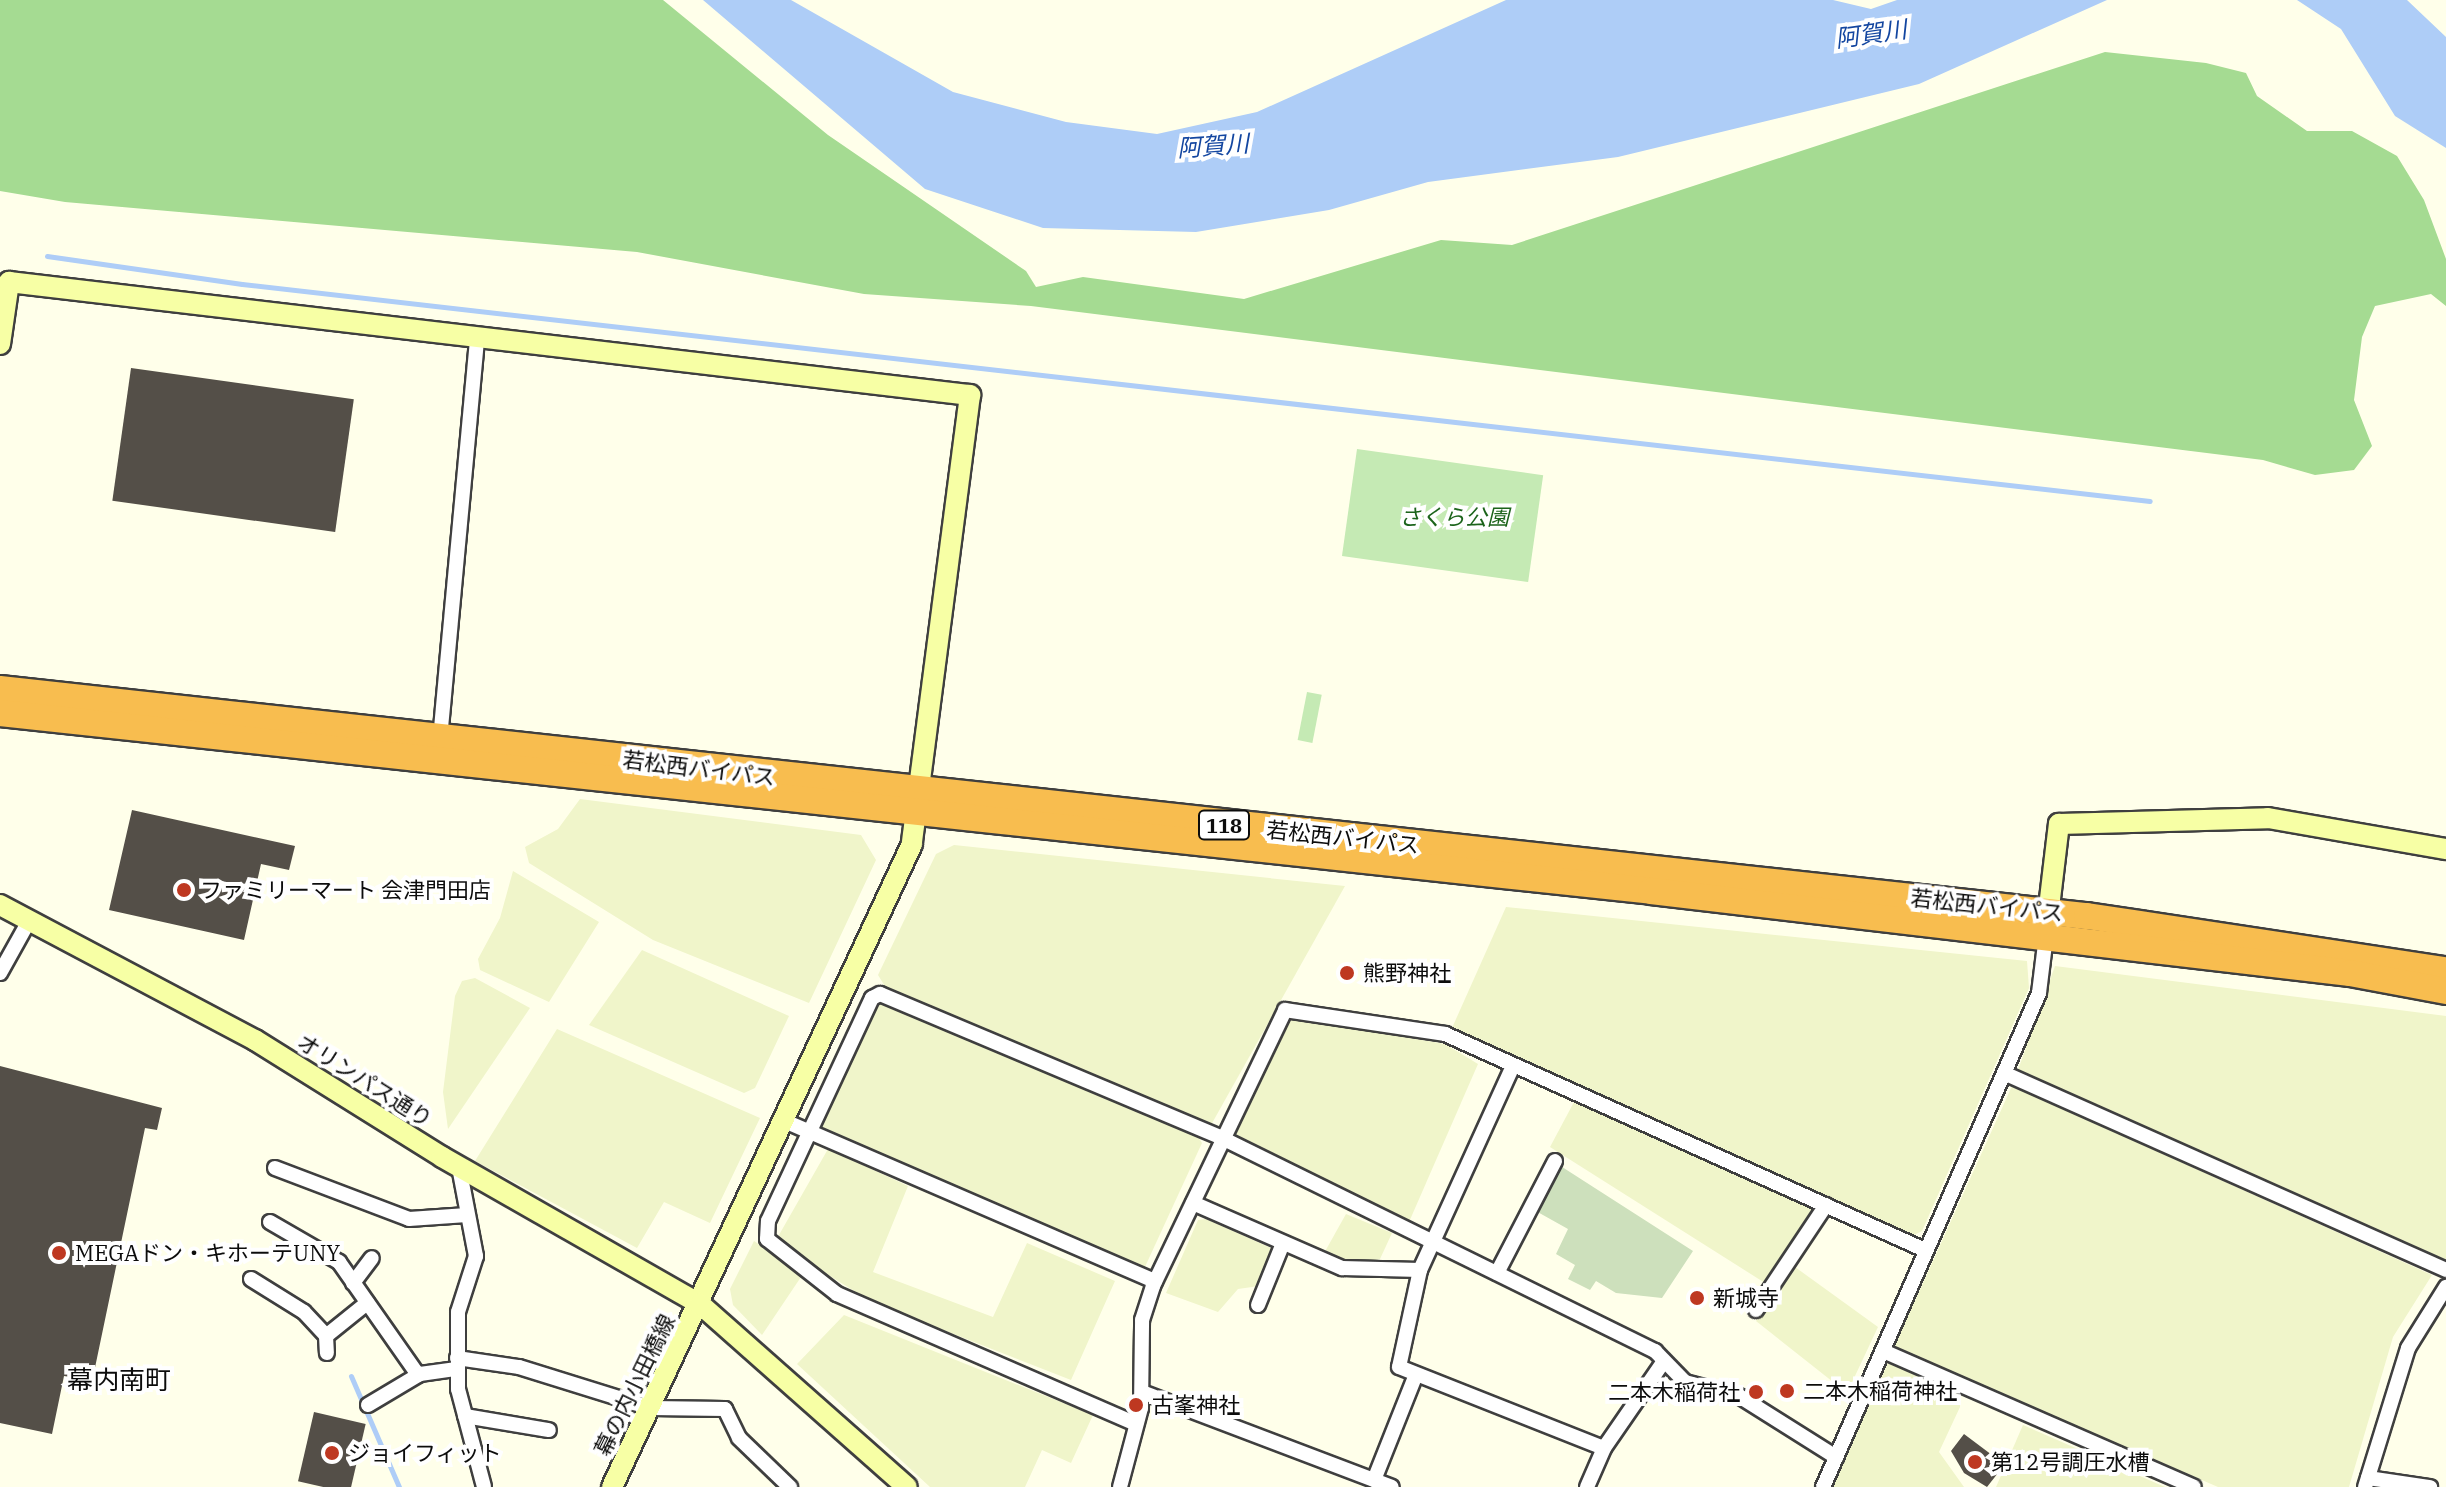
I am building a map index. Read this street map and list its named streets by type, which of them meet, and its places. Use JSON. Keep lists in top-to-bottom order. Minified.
{"streets":{"highway":["若松西バイパス","118"],"street":["オリンパス通り","幕の内小田橋線"]},"crossings":[["若松西バイパス","幕の内小田橋線"],["オリンパス通り","幕の内小田橋線"]],"districts":["幕内南町"],"water":["阿賀川"],"parks":["さくら公園"],"places":["ファミリーマート 会津門田店","熊野神社","MEGAドン・キホーテUNY","新城寺","二本木稲荷神社","二本木稲荷社","古峯神社","ジョイフィット","第12号調圧水槽"]}
